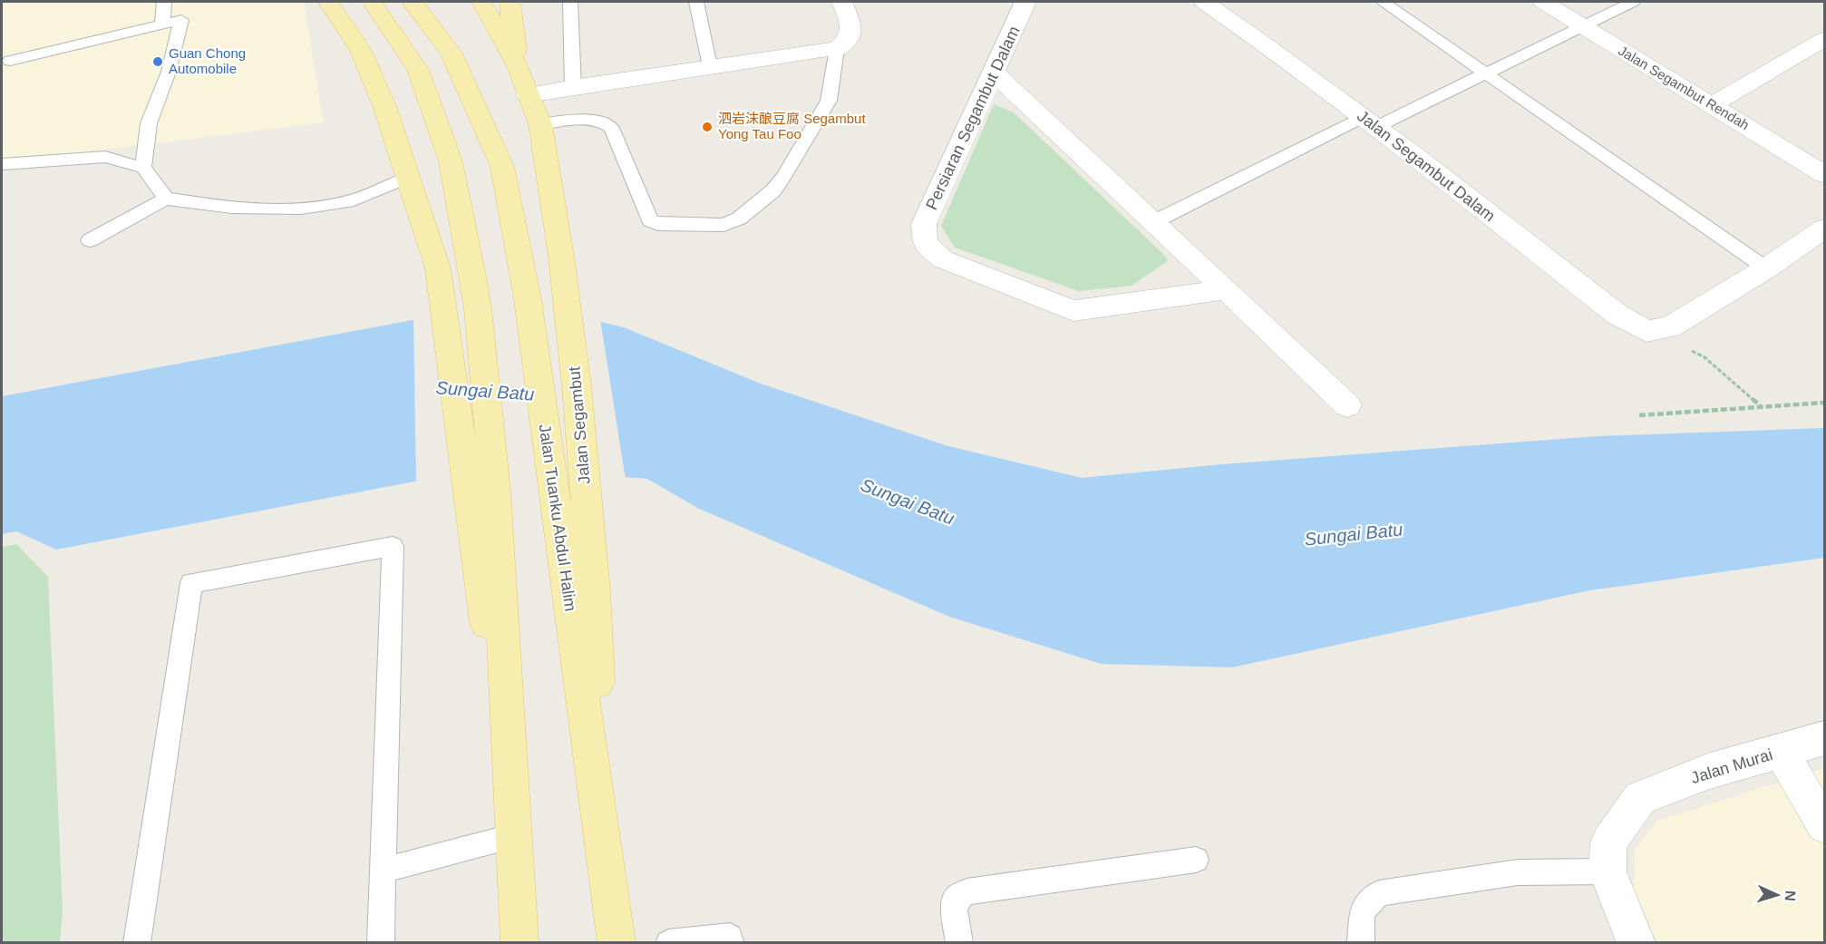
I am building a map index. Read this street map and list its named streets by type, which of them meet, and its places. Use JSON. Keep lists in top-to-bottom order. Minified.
{"streets":{"main road":["Jalan Segambut","Jalan Tuanku Abdul Halim"],"street":["Jalan Segambut Rendah","Persiaran Segambut Dalam","Jalan Segambut Dalam","Jalan Murai"]},"crossings":[["Jalan Segambut","Jalan Tuanku Abdul Halim"]],"water":["Sungai Batu"],"places":["Guan Chong Automobile","泗岩沫酿豆腐 Segambut Yong Tau Foo"],"north":"right"}
